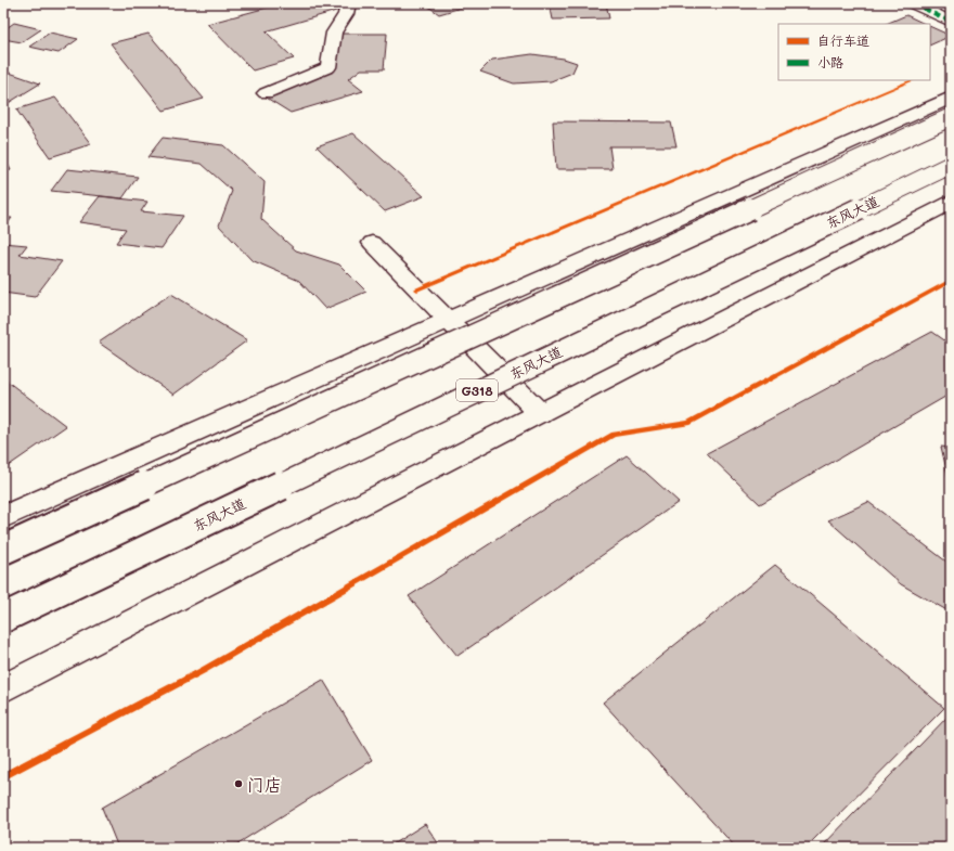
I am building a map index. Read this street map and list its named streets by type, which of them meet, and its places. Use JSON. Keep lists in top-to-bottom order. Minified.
{"streets":{"main road":["东风大道","G318"]},"places":["门店"],"legend":["自行车道","小路"]}
